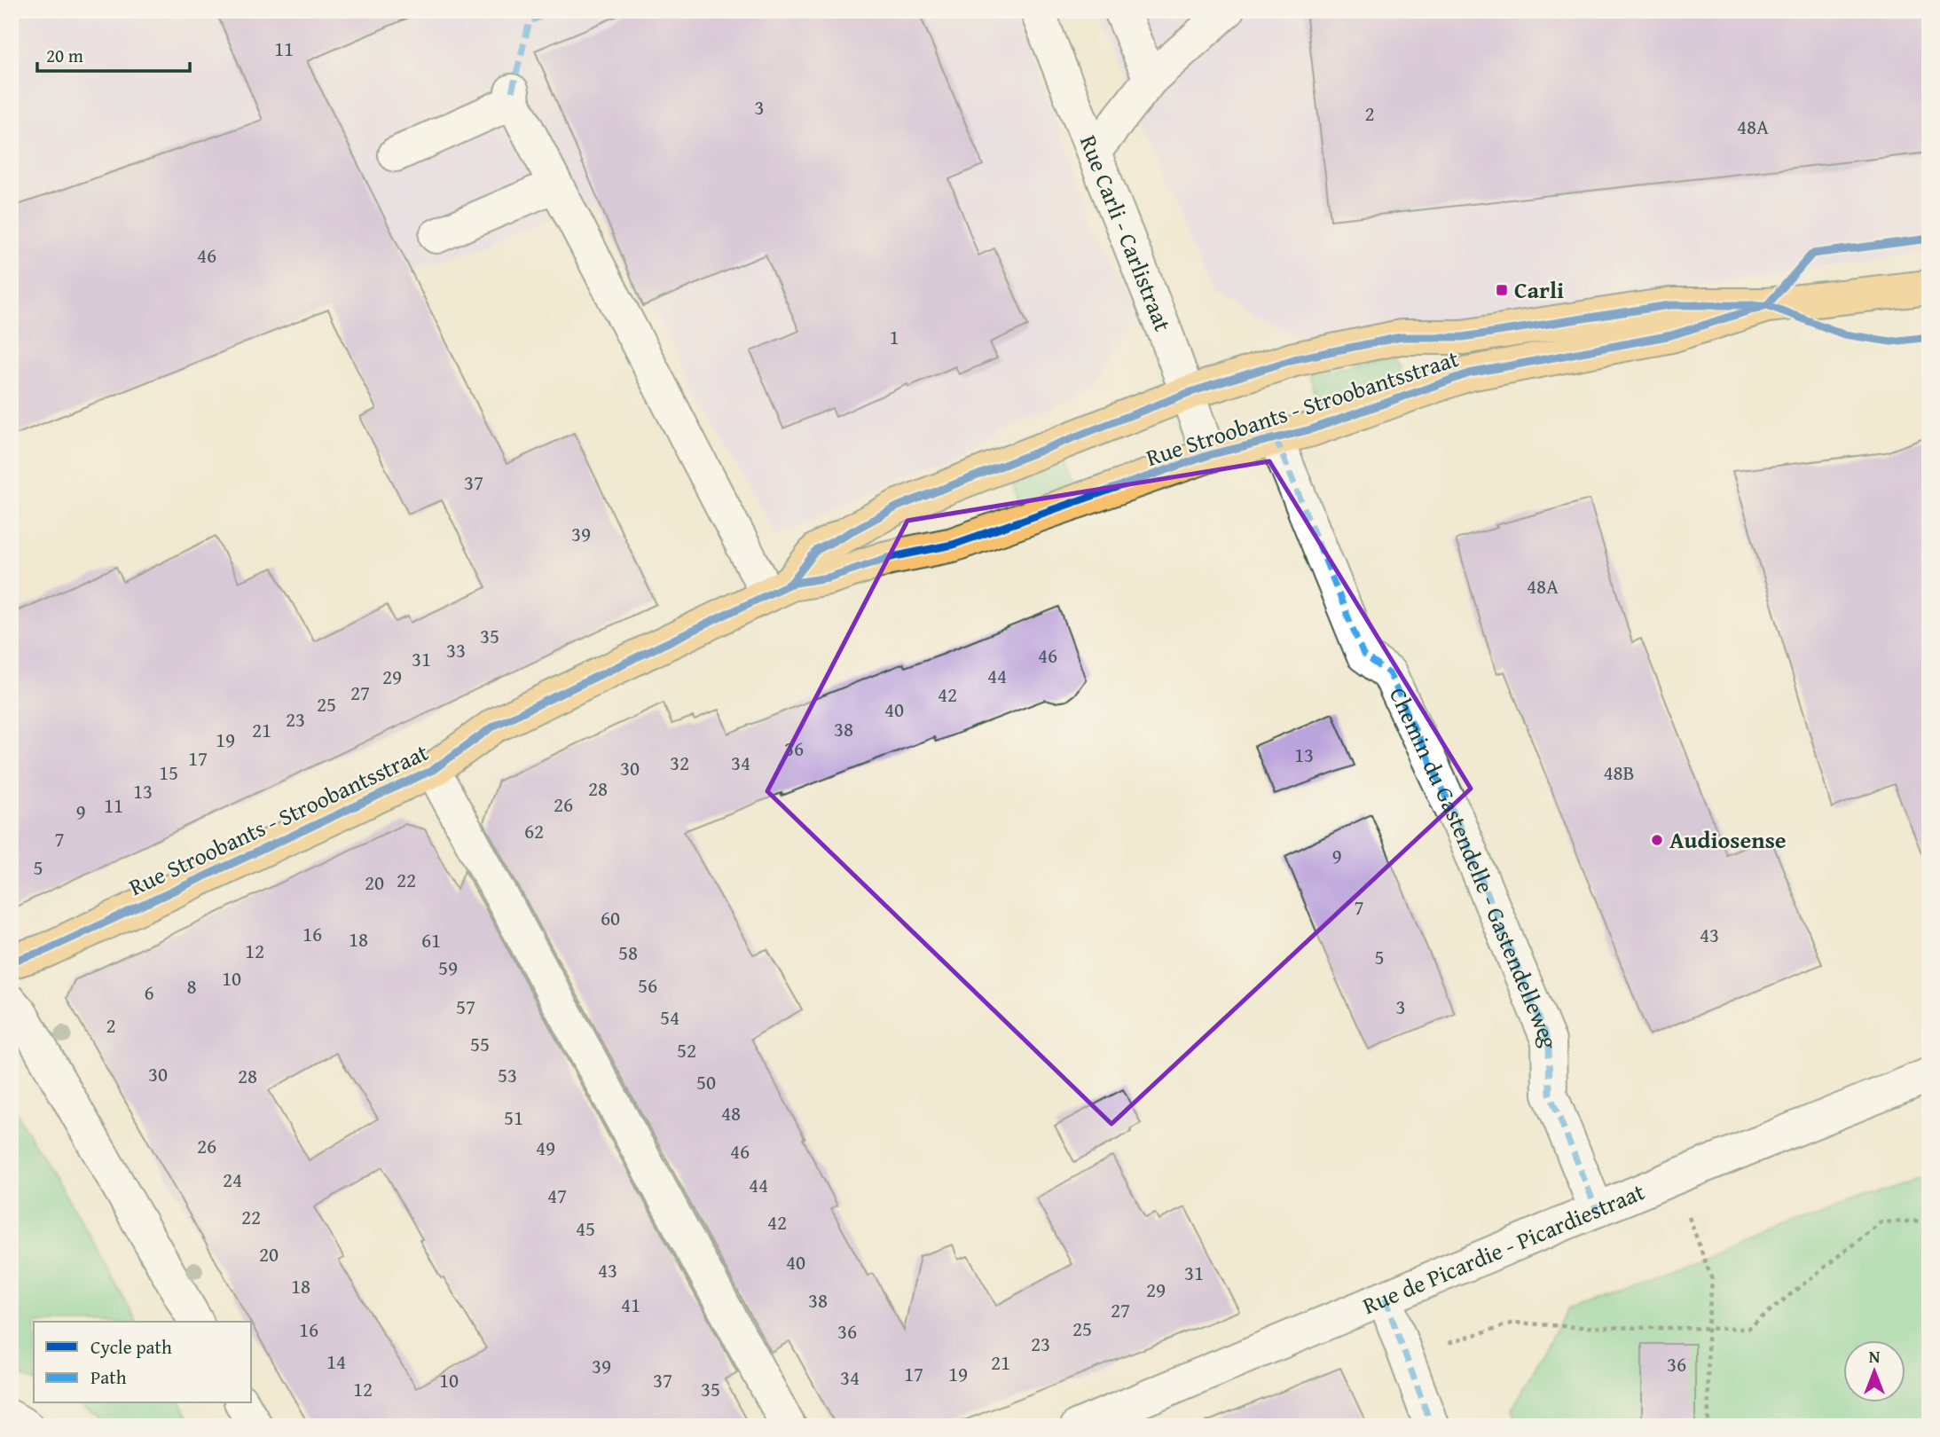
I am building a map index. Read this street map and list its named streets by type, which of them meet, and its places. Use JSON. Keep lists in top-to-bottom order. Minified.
{"streets":{"main road":["Rue Stroobants - Stroobantsstraat"],"street":["Rue Carli - Carlistraat","Chemin du Gastendelle - Gastendelleweg","Rue de Picardie - Picardiestraat"]},"crossings":[["Rue Carli - Carlistraat","Rue Stroobants - Stroobantsstraat"],["Rue Stroobants - Stroobantsstraat","Chemin du Gastendelle - Gastendelleweg"],["Chemin du Gastendelle - Gastendelleweg","Rue de Picardie - Picardiestraat"]],"places":{"transit":["Carli"],"other":["Audiosense"]},"house_numbers":["11","3","2","48A","46","1","37","39","48A","35","33","46","31","44","29","27","42","25","40","23","38","21","19","36","13","17","32","34","30","15","48B","28","13","26","11","9","62","7","9","5","22","20","7","60","16","43","18","61","12","58","5","59","10","56","8","6","57","3","54","2","55","52","30","53","28","50","48","51","26","49","46","24","44","47","22","42","45","20","40","43","31","18","29","38","41","27","25","16","36","23","14","21","36","39","17","19","34","10","37","12","35"],"legend":["Cycle path","Path"],"scale_bar":"20 m","north":"top"}
